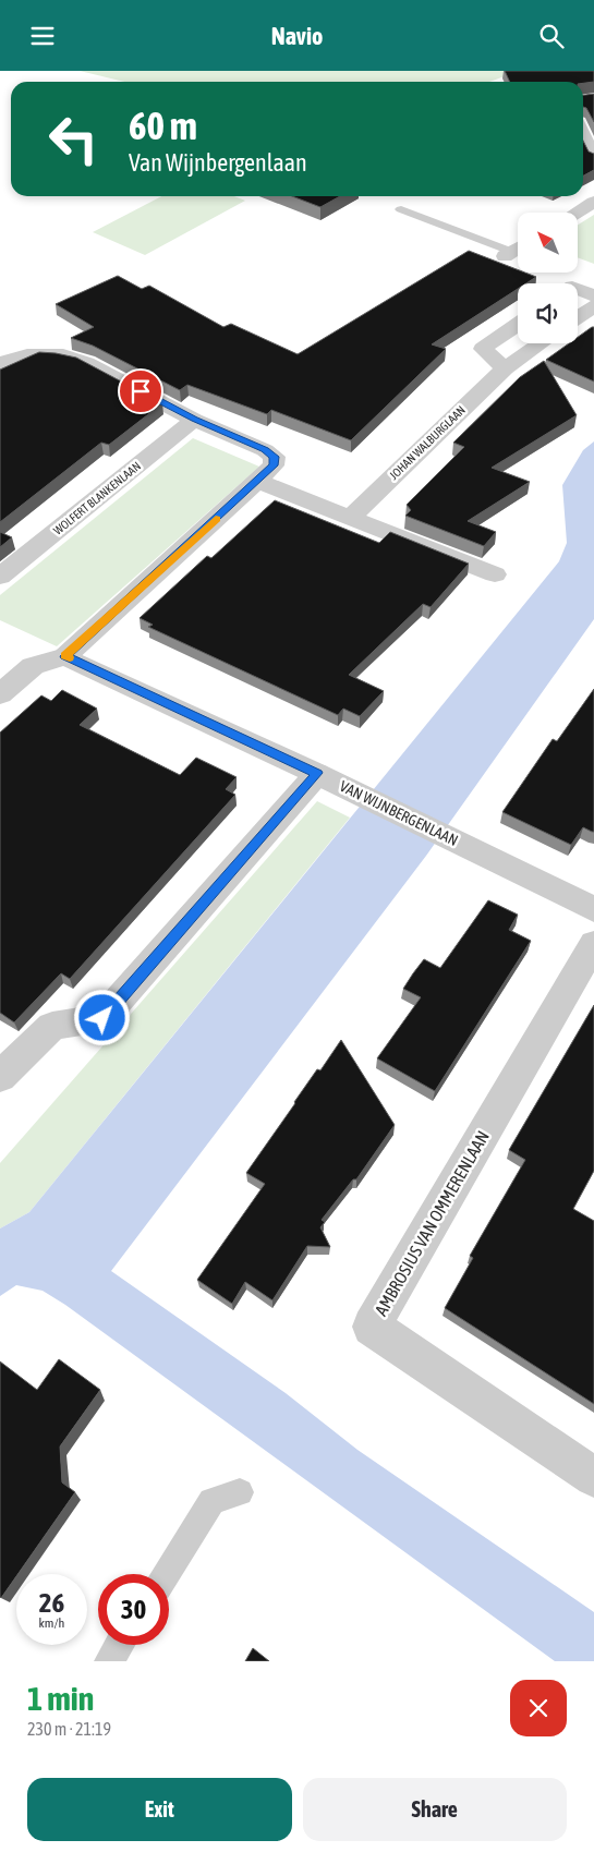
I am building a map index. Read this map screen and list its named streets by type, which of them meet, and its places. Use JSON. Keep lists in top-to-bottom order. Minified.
{"streets":{"street":["JOHAN WALBURGLAAN","WOLFERT BLANKENLAAN","VAN WIJNBERGENLAAN","AMBROSIUS VAN OMMERENLAAN"]},"north":"top left","page":{"header":"Navio","turn":["60 m","Van Wijnbergenlaan"],"speed":"26 km/h","limit":"30","heading":["1 min","230 m · 21:19"],"buttons":["Exit","Share"]}}
